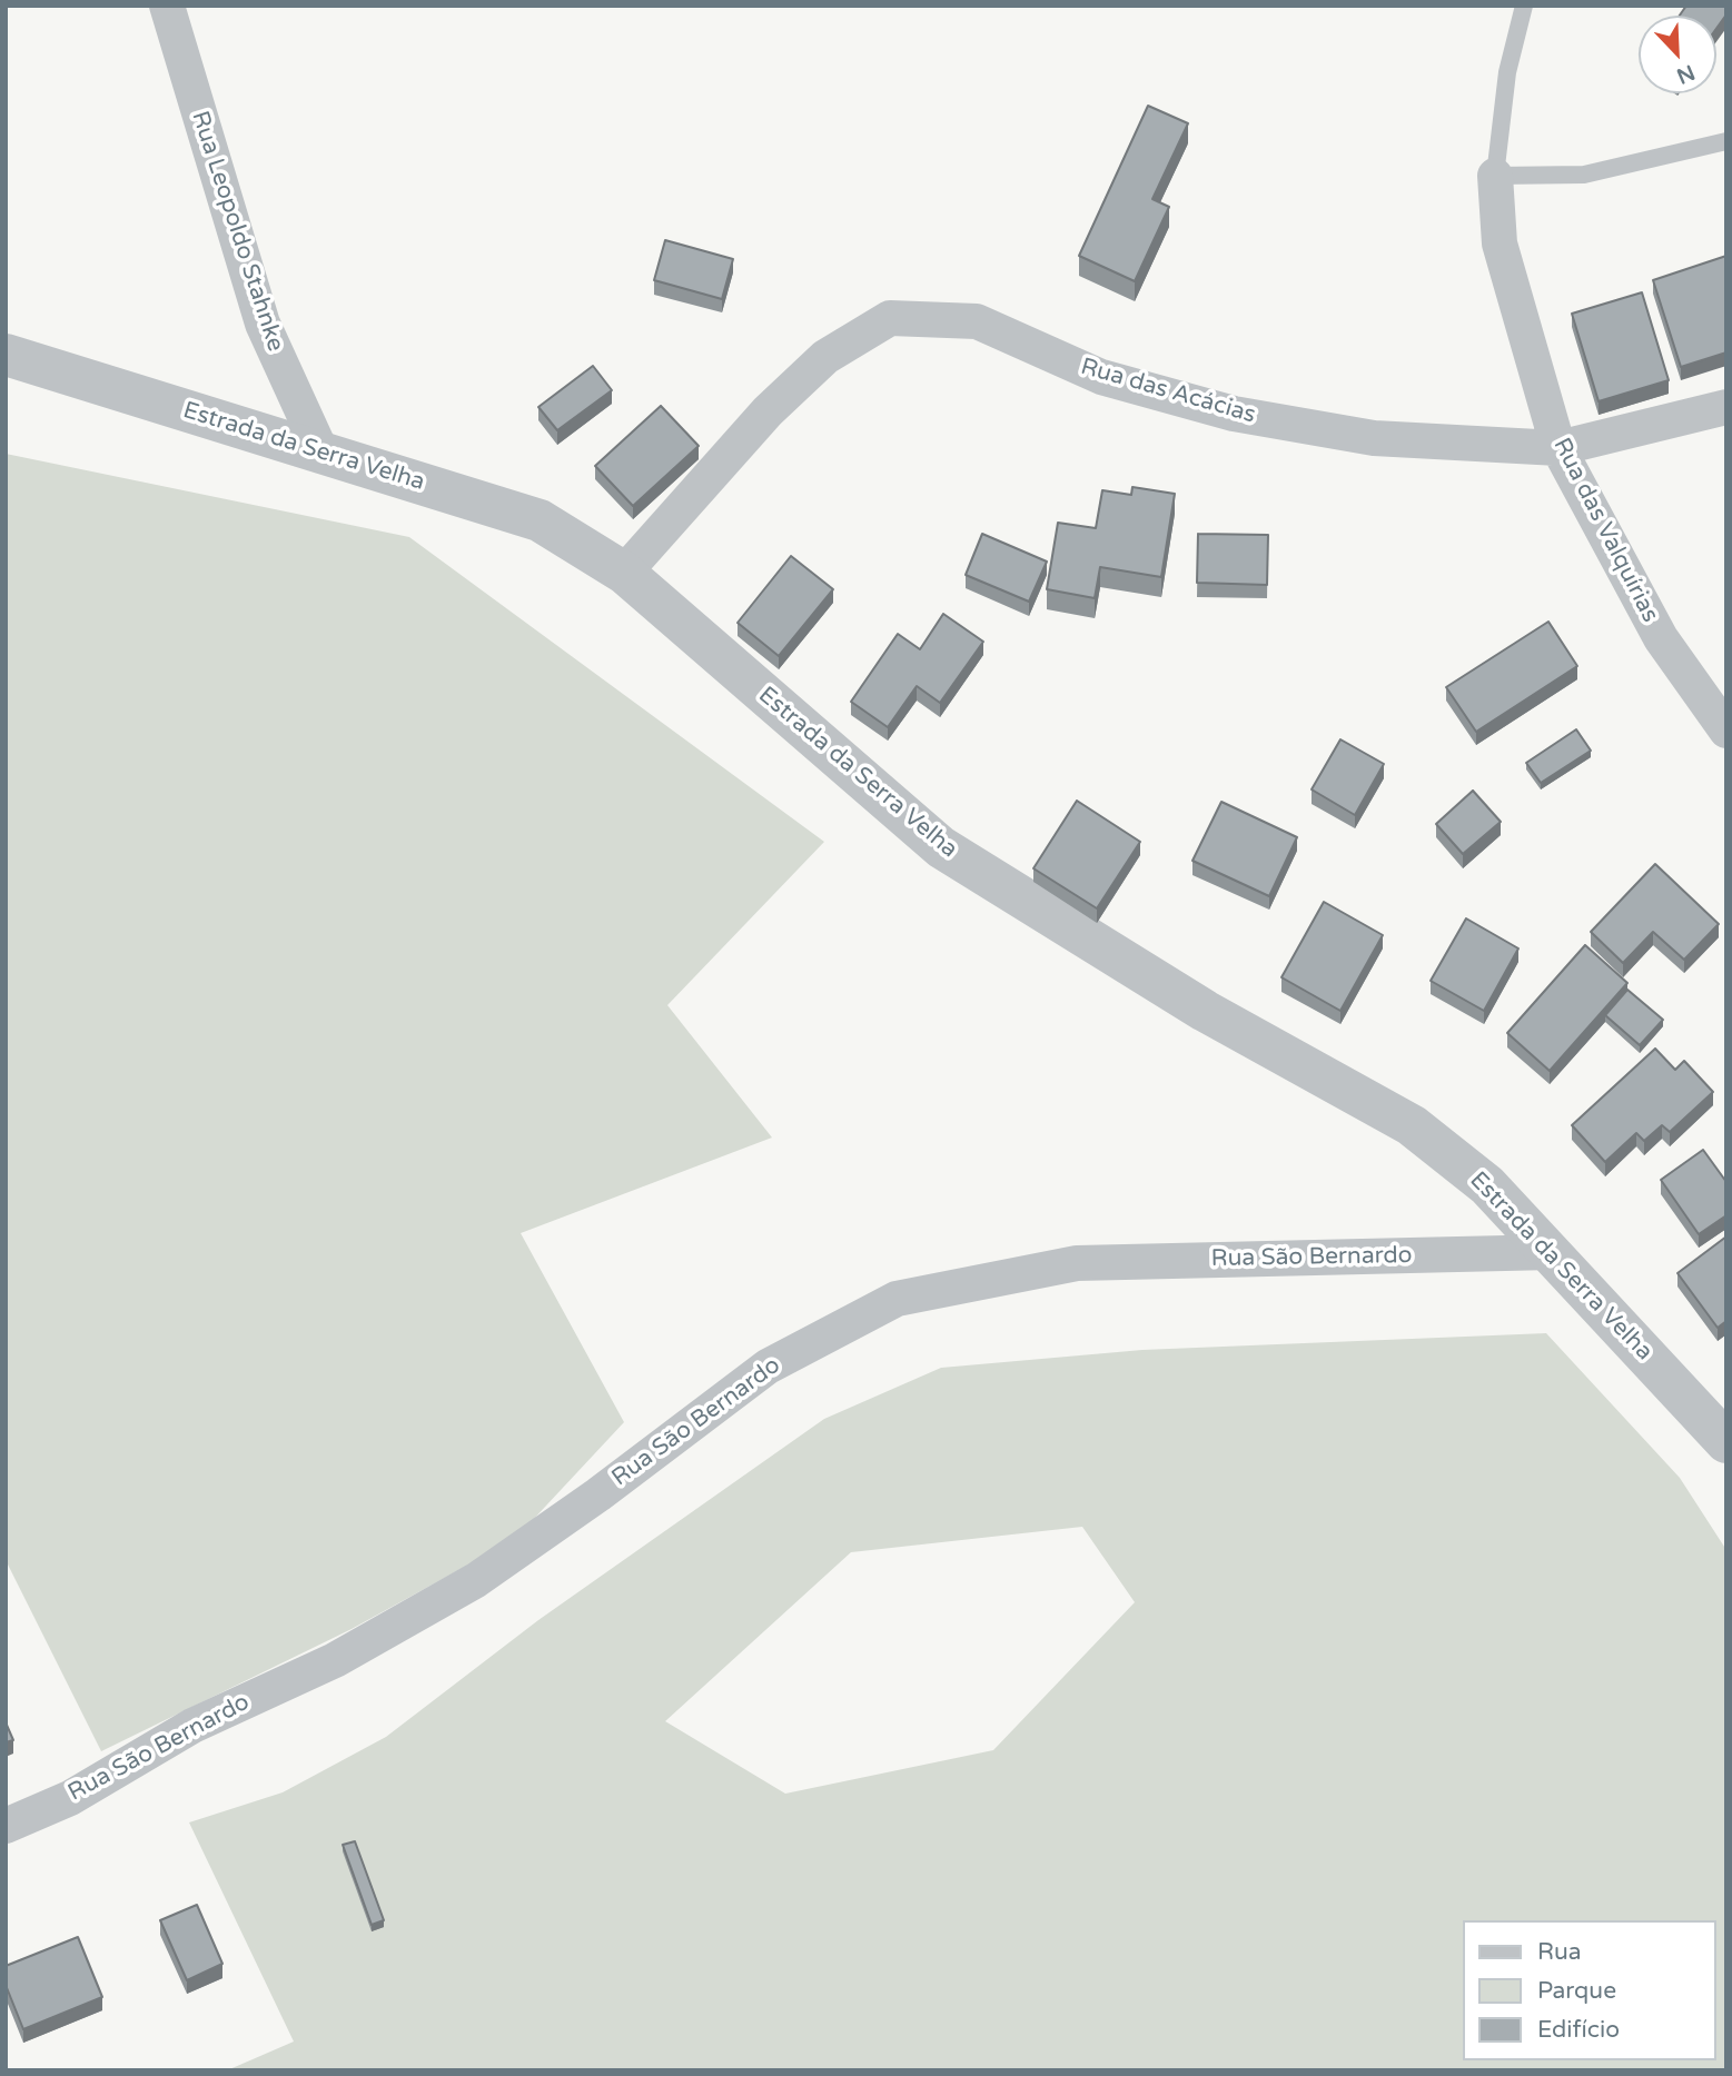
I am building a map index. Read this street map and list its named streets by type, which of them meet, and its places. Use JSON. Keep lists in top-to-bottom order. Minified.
{"streets":{"street":["Rua Leopoldo Stahnke","Rua das Acácias","Estrada da Serra Velha","Rua das Valquírias","Rua São Bernardo"]},"crossings":[["Rua Leopoldo Stahnke","Estrada da Serra Velha"],["Rua das Acácias","Estrada da Serra Velha"],["Rua das Acácias","Rua das Valquírias"],["Estrada da Serra Velha","Rua São Bernardo"]],"legend":["Rua","Parque","Edifício"],"north":"bottom right"}
